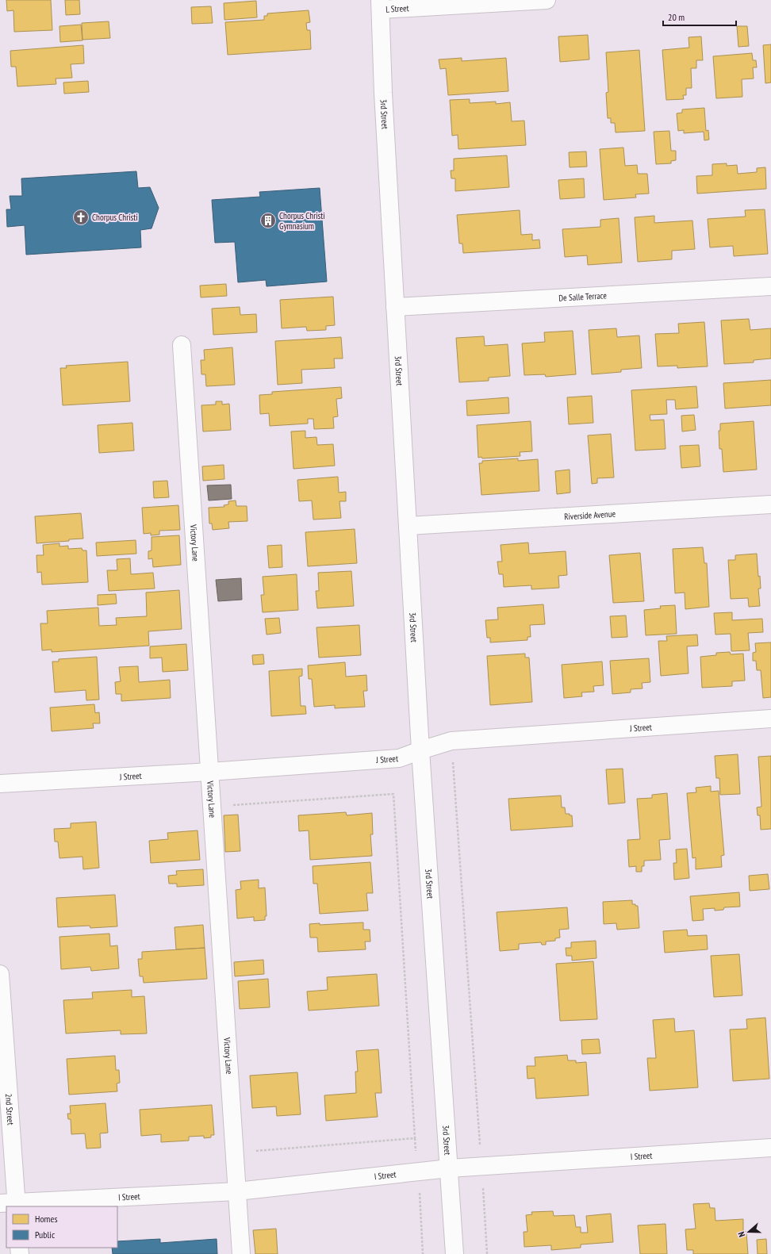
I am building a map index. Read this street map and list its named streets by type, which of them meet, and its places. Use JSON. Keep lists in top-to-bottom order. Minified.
{"streets":{"street":["L Street","3rd Street","De Salle Terrace","Riverside Avenue","Victory Lane","J Street","2nd Street","I Street"]},"crossings":[["L Street","3rd Street"],["3rd Street","De Salle Terrace"],["3rd Street","Riverside Avenue"],["3rd Street","J Street"],["3rd Street","I Street"],["Victory Lane","J Street"],["Victory Lane","I Street"],["2nd Street","I Street"]],"places":{"church":["Chorpus Christi"],"building":["Chorpus Christi Gymnasium"]},"legend":["Homes","Public"],"scale_bar":"20 m","north":"left"}
